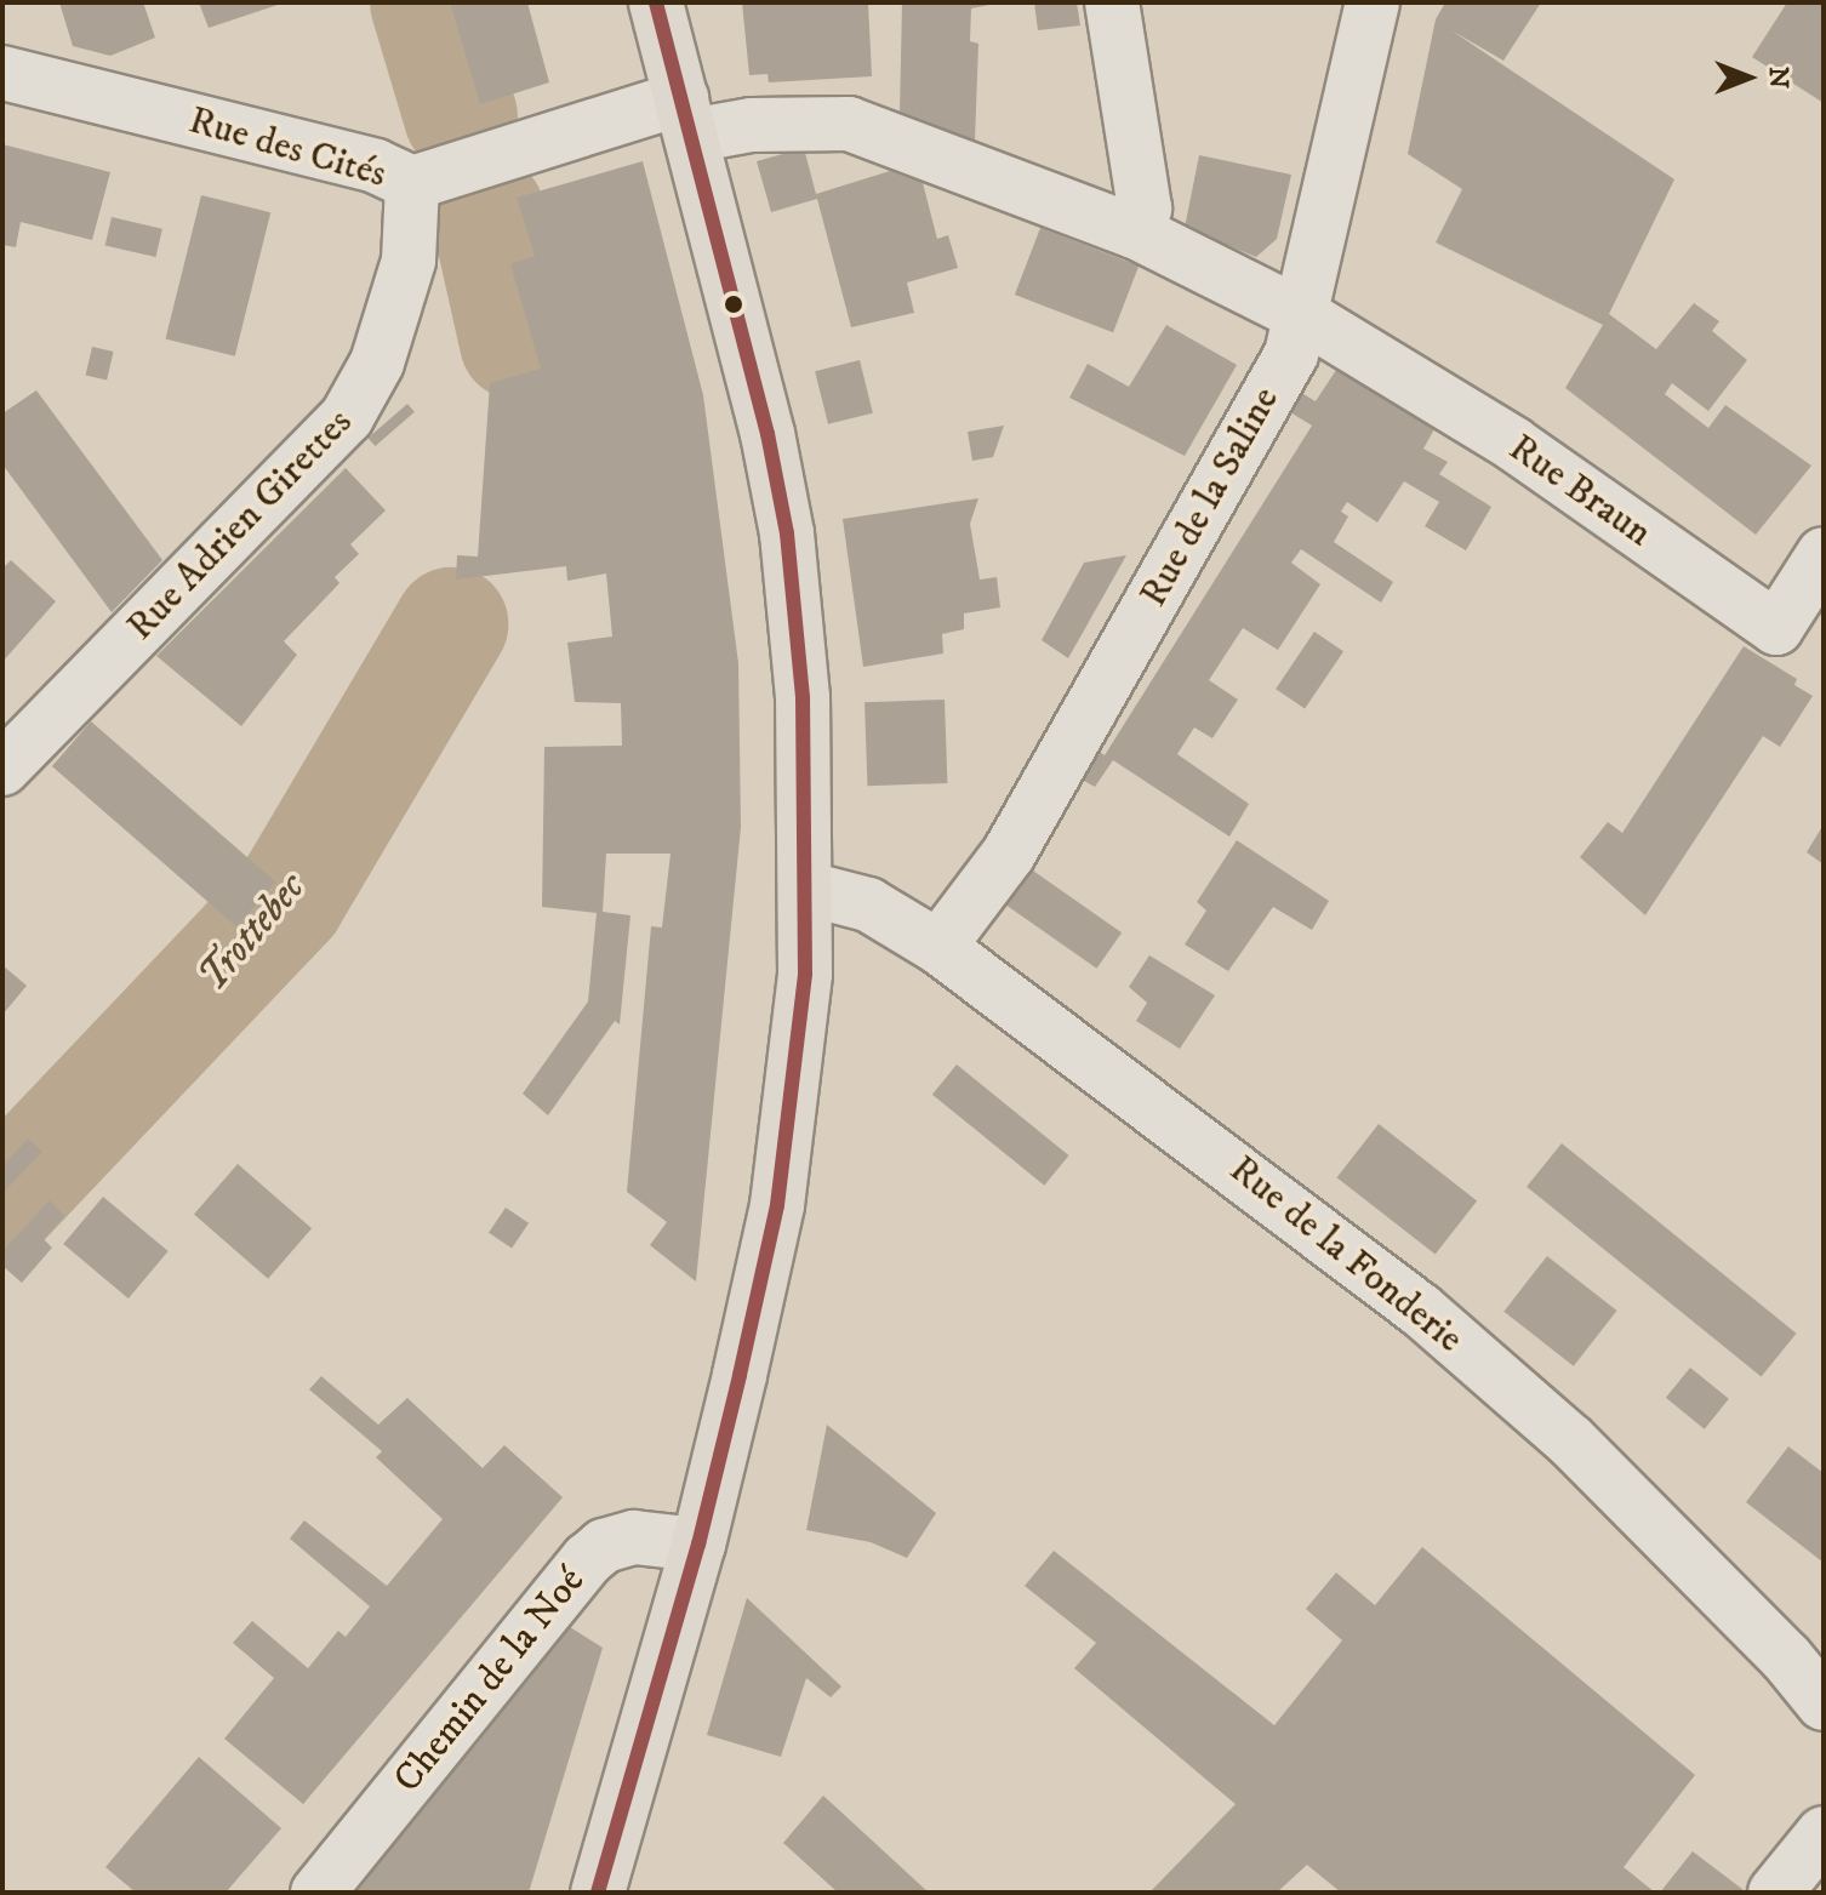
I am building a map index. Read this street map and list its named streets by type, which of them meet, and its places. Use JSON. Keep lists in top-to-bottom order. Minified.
{"streets":{"street":["Rue des Cités","Rue Braun","Rue de la Saline","Rue Adrien Girettes","Rue de la Fonderie","Chemin de la Noé"]},"crossings":[["Rue des Cités","Rue Braun"],["Rue des Cités","Rue de la Saline"],["Rue des Cités","Rue Adrien Girettes"],["Rue Braun","Rue de la Saline"],["Rue de la Saline","Rue de la Fonderie"]],"water":["Trottebec"],"north":"right"}
